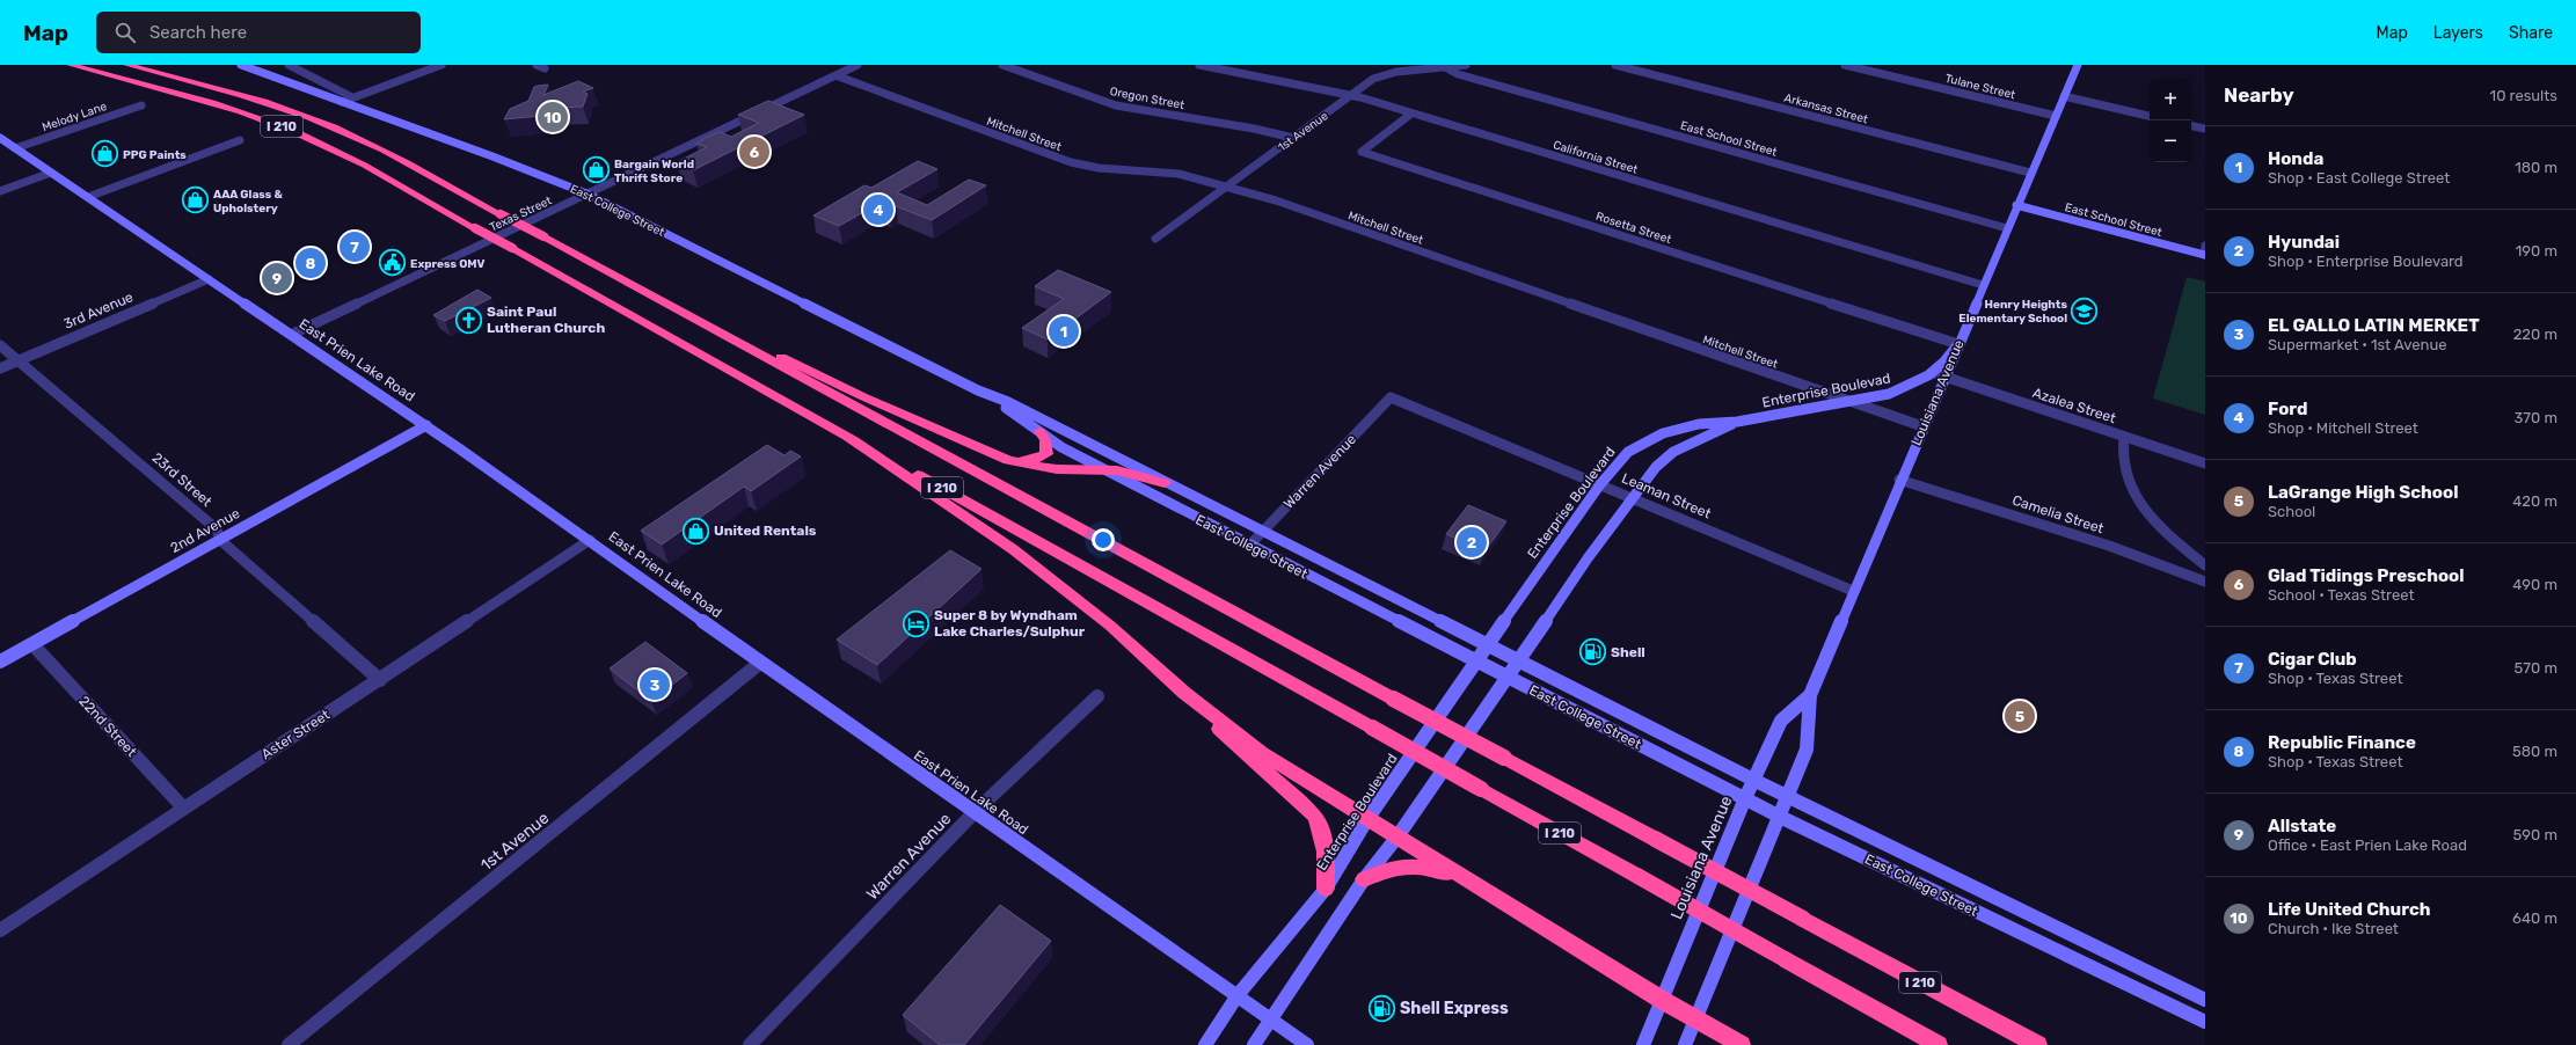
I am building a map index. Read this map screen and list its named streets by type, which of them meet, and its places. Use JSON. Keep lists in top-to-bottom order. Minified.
{"streets":{"highway":["I 210"],"street":["Tulane Street","Oregon Street","Arkansas Street","Melody Lane","1st Avenue","Mitchell Street","East School Street","California Street","East College Street","Texas Street","Rosetta Street","3rd Avenue","East Prien Lake Road","Enterprise Boulevad","Louisiana Avenue","Azalea Street","Warren Avenue","23rd Street","Leaman Street","Enterprise Boulevard","Camelia Street","2nd Avenue","22nd Street","Aster Street"]},"crossings":[["Tulane Street","Louisiana Avenue"],["Oregon Street","1st Avenue"],["Arkansas Street","Louisiana Avenue"],["Melody Lane","East Prien Lake Road"],["1st Avenue","Mitchell Street"],["1st Avenue","East School Street"],["1st Avenue","California Street"],["1st Avenue","East Prien Lake Road"],["Mitchell Street","Texas Street"],["Mitchell Street","Enterprise Boulevad"],["Mitchell Street","Louisiana Avenue"],["East School Street","Louisiana Avenue"],["California Street","Rosetta Street"],["California Street","Louisiana Avenue"],["East College Street","Texas Street"],["East College Street","Louisiana Avenue"],["East College Street","Warren Avenue"],["East College Street","Enterprise Boulevard"],["Texas Street","East Prien Lake Road"],["Rosetta Street","Enterprise Boulevad"],["Rosetta Street","Louisiana Avenue"],["3rd Avenue","East Prien Lake Road"],["3rd Avenue","23rd Street"],["East Prien Lake Road","Warren Avenue"],["East Prien Lake Road","Enterprise Boulevard"],["East Prien Lake Road","2nd Avenue"],["East Prien Lake Road","Aster Street"],["Enterprise Boulevad","Louisiana Avenue"],["Enterprise Boulevad","Azalea Street"],["Enterprise Boulevad","Enterprise Boulevard"],["Louisiana Avenue","Azalea Street"],["Louisiana Avenue","Leaman Street"],["Louisiana Avenue","Camelia Street"],["Warren Avenue","Leaman Street"],["23rd Street","2nd Avenue"],["23rd Street","Aster Street"],["Leaman Street","Enterprise Boulevard"],["2nd Avenue","22nd Street"],["22nd Street","Aster Street"]],"places":{"shop":["PPG Paints","Bargain World Thrift Store","AAA Glass & Upholstery","United Rentals"],"public building":["Express OMV"],"school or university":["Henry Heights Elementary School"],"church":["Saint Paul Lutheran Church"],"hotel":["Super 8 by Wyndham Lake Charles/Sulphur"],"fuel station":["Shell","Shell Express"]},"page":{"header":"Map","search":"Search here","nav":["Map","Layers","Share"],"heading":["Nearby","10 results"],"map_buttons":["+","−"],"pins":["10","6","4","7","8","9","1","2","3","5"],"list":[{"mark":"1","name":"Honda","note":"Shop · East College Street","value":"180 m"},{"mark":"2","name":"Hyundai","note":"Shop · Enterprise Boulevard","value":"190 m"},{"mark":"3","name":"EL GALLO LATIN MERKET","note":"Supermarket · 1st Avenue","value":"220 m"},{"mark":"4","name":"Ford","note":"Shop · Mitchell Street","value":"370 m"},{"mark":"5","name":"LaGrange High School","note":"School","value":"420 m"},{"mark":"6","name":"Glad Tidings Preschool","note":"School · Texas Street","value":"490 m"},{"mark":"7","name":"Cigar Club","note":"Shop · Texas Street","value":"570 m"},{"mark":"8","name":"Republic Finance","note":"Shop · Texas Street","value":"580 m"},{"mark":"9","name":"Allstate","note":"Office · East Prien Lake Road","value":"590 m"},{"mark":"10","name":"Life United Church","note":"Church · Ike Street","value":"640 m"}]}}
